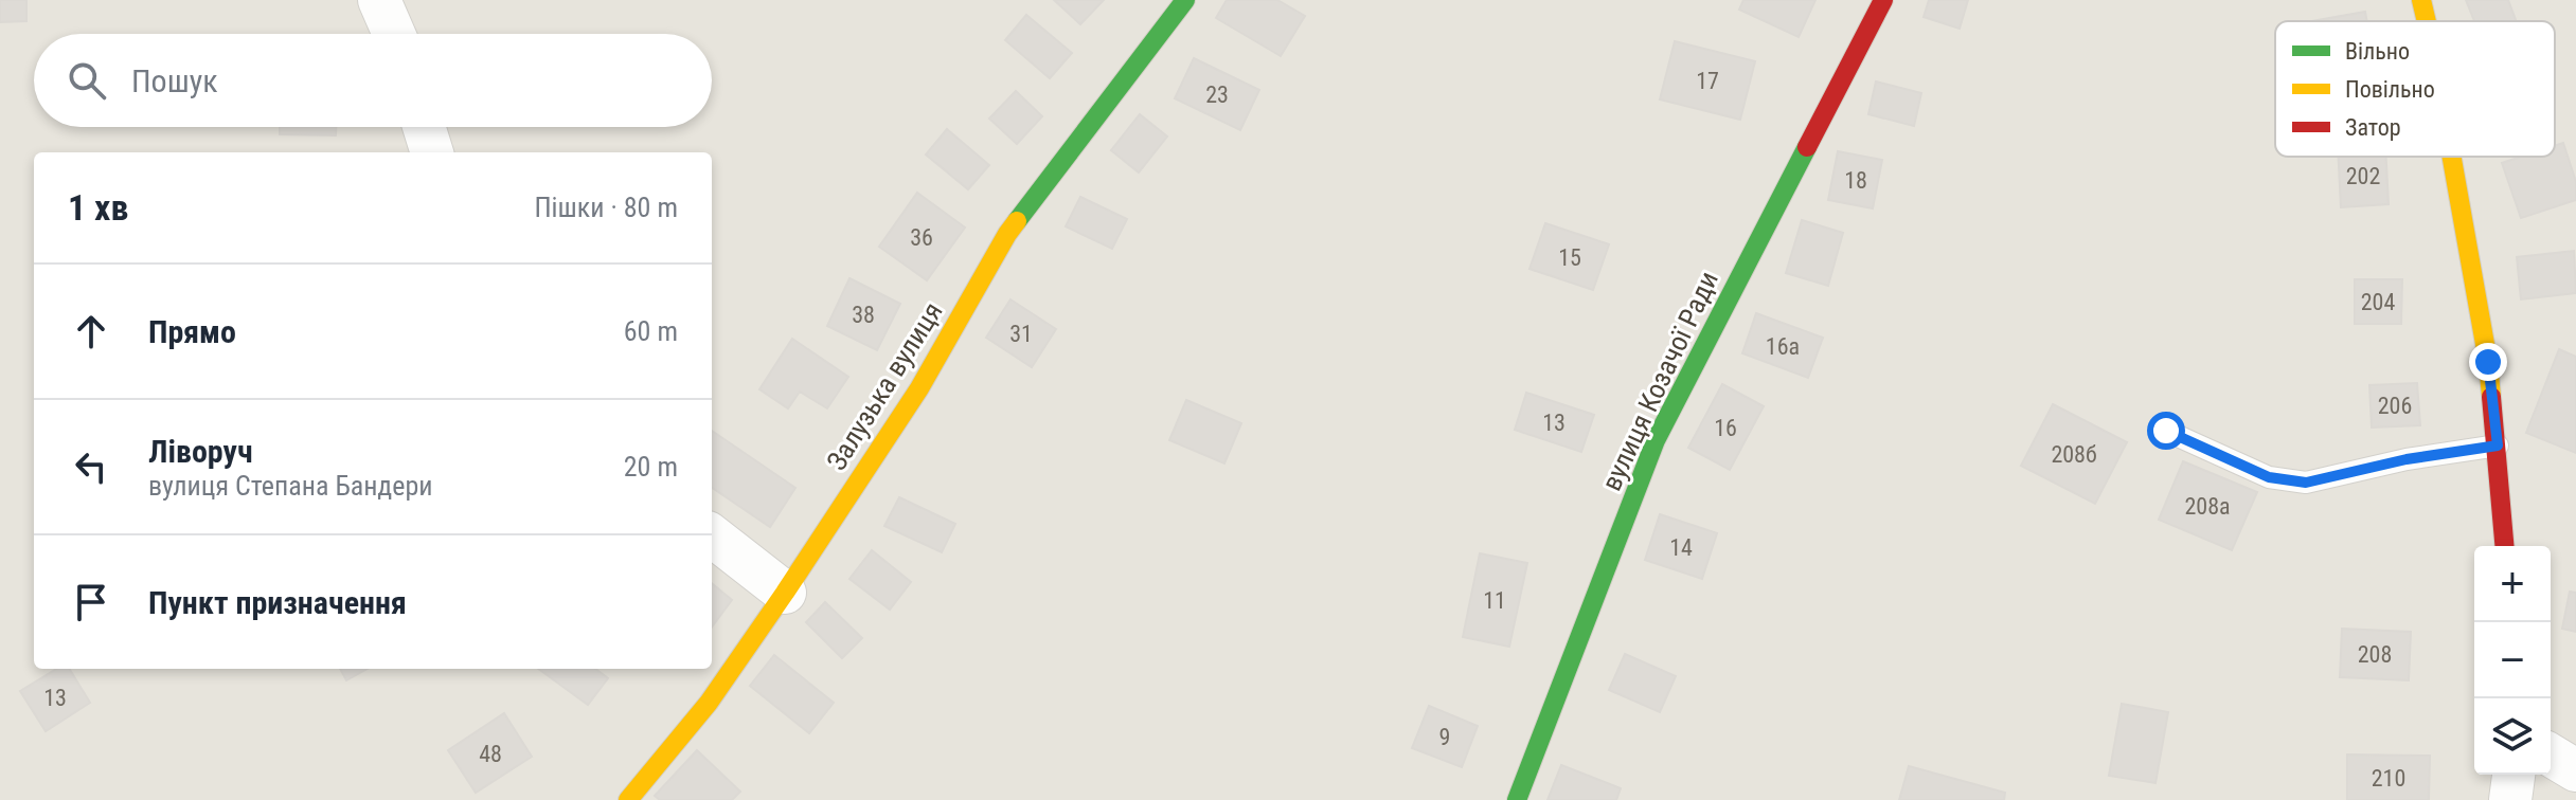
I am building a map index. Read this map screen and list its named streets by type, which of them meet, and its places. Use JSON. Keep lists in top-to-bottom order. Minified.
{"streets":{"street":["вулиця Козачої Ради","Залузька вулиця"]},"house_numbers":["17","23","202","18","36","15","204","38","31","16а","206","13","16","208б","208а","14","11","208","13","9","48","210"],"legend":["Вільно","Повільно","Затор"],"page":{"search":"Пошук","heading":["1 хв","Пішки · 80 m"],"list":[["Прямо","60 m"],["Ліворуч","вулиця Степана Бандери","20 m"],"Пункт призначення"],"map_buttons":["+","−"]}}
